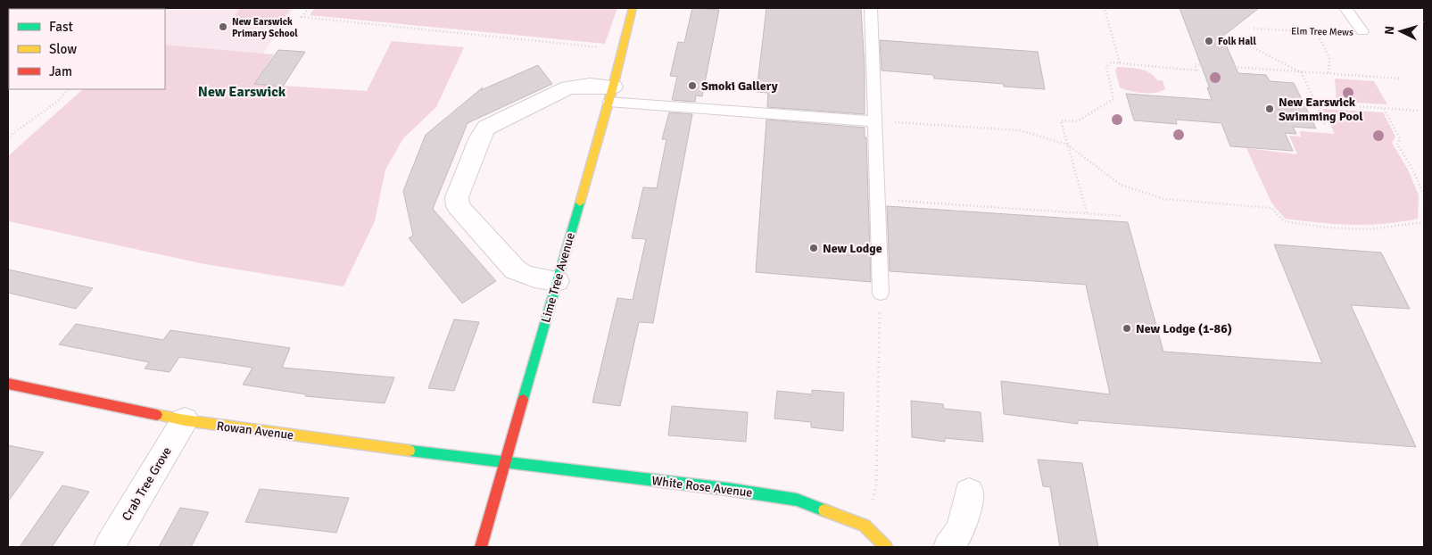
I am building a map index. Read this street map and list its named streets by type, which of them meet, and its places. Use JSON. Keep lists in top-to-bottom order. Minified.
{"streets":{"street":["Lime Tree Avenue","Rowan Avenue","Crab Tree Grove","White Rose Avenue"],"lane":["Elm Tree Mews"]},"crossings":[["Lime Tree Avenue","Rowan Avenue"],["Lime Tree Avenue","White Rose Avenue"],["Rowan Avenue","Crab Tree Grove"],["Rowan Avenue","White Rose Avenue"]],"districts":["New Earswick"],"places":["New Earswick Primary School","Folk Hall","Smoki Gallery","New Earswick Swimming Pool","New Lodge","New Lodge (1-86)"],"legend":["Fast","Slow","Jam"],"north":"left"}
